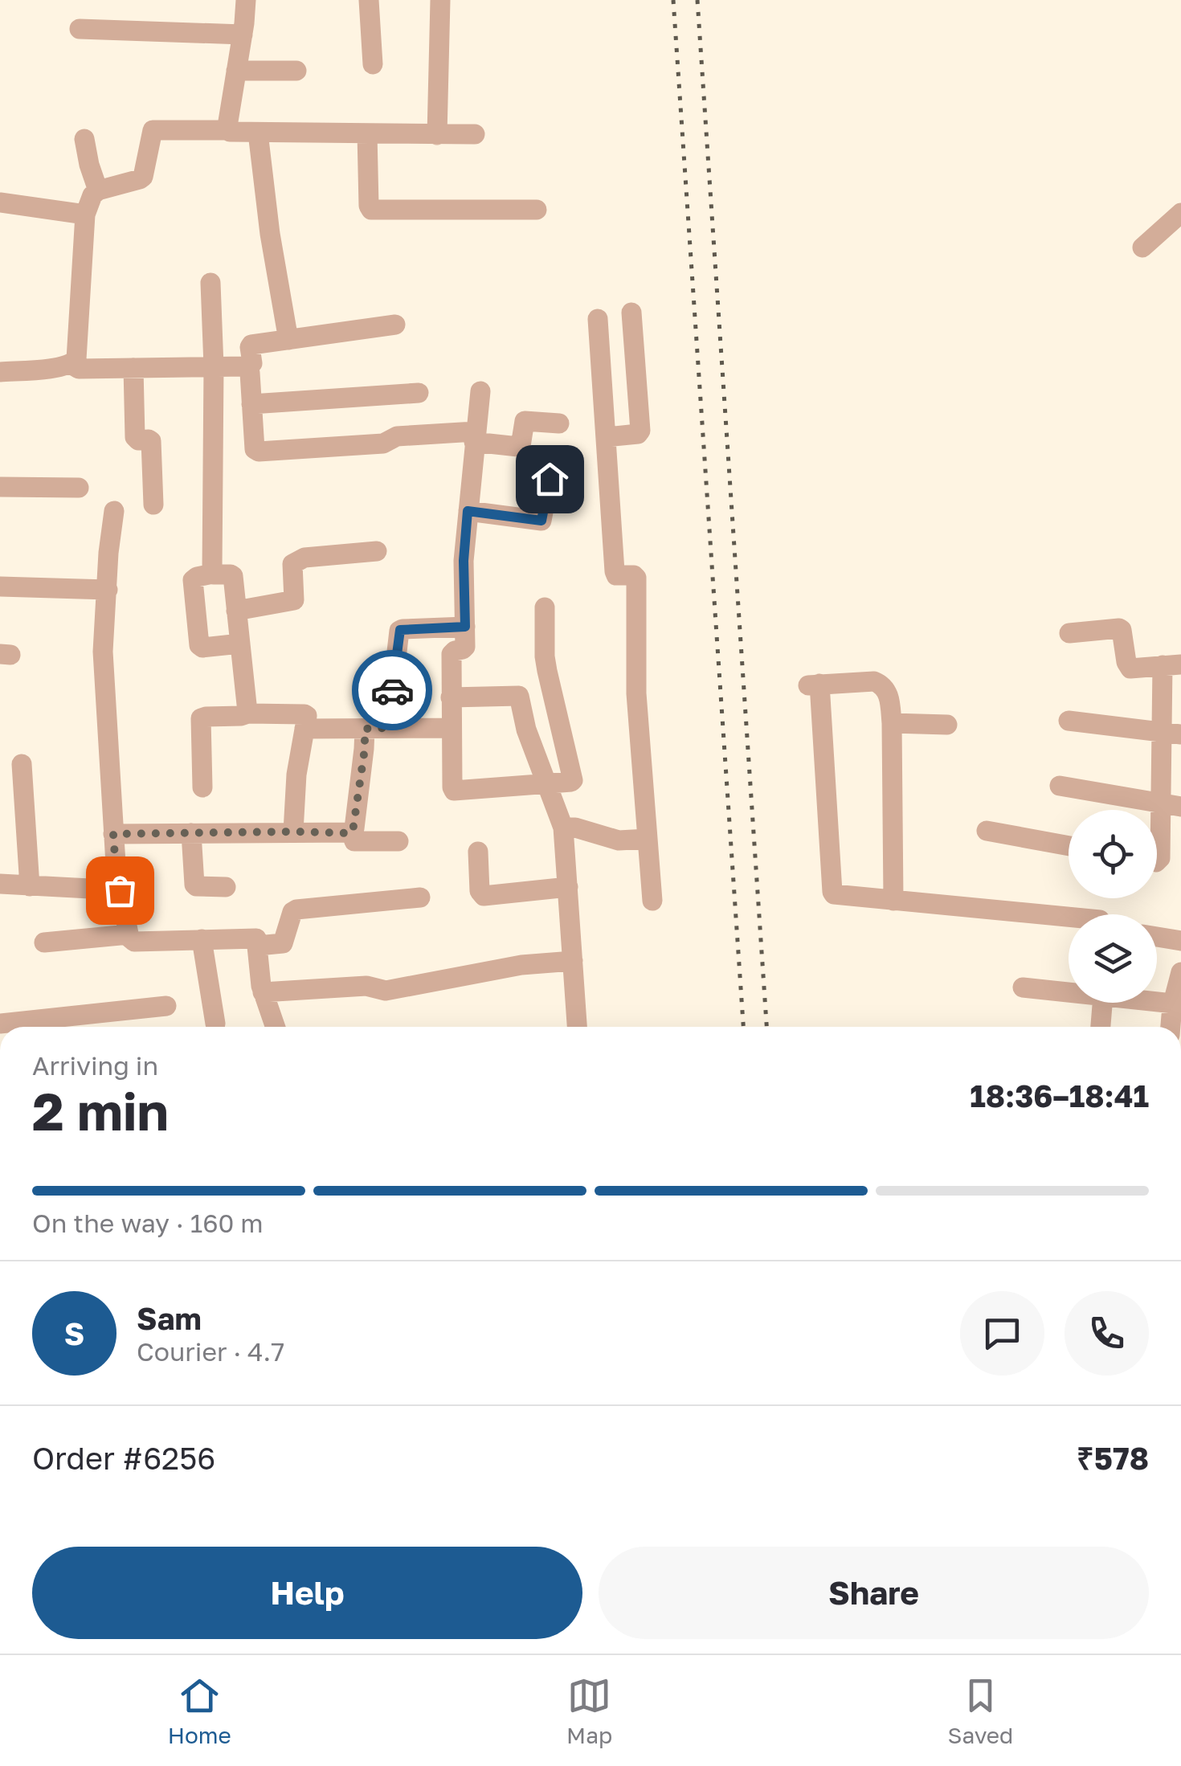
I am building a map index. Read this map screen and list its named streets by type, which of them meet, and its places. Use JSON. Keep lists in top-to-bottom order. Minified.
{"page":{"heading":["2 min","Arriving in","18:36–18:41"],"panel":["Sam","Courier · 4.7","Order #6256","₹578"],"bar":"On the way · 160 m","round":"S","buttons":["Help","Share"],"tabs":["Home","Map","Saved"]}}
